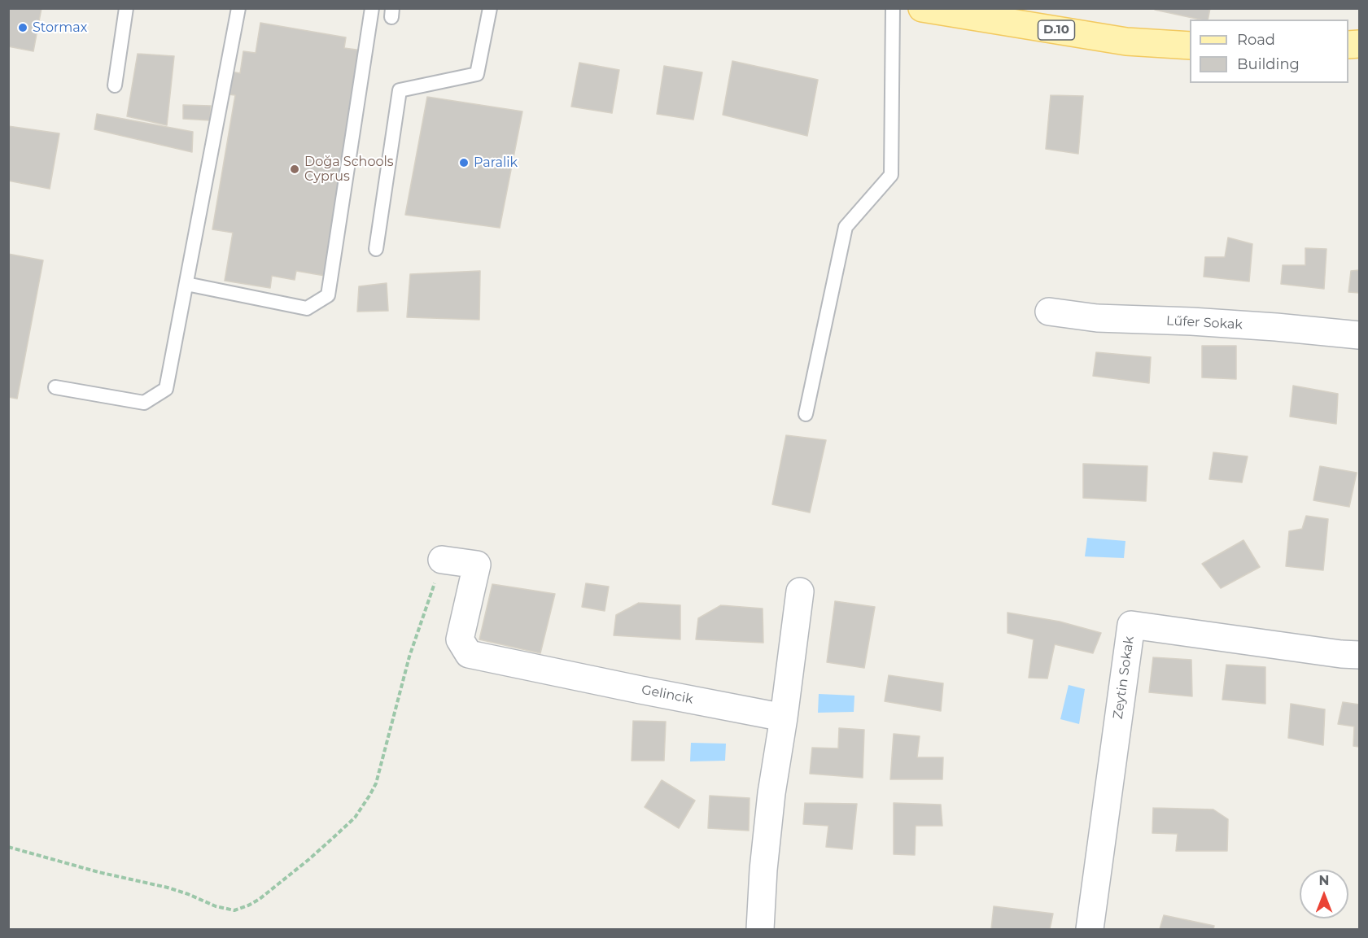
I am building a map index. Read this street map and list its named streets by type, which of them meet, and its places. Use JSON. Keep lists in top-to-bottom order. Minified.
{"streets":{"main road":["D.10"],"street":["Lűfer Sokak","Zeytin Sokak","Gelincik"]},"places":["Stormax","Paralik","Doğa Schools Cyprus"],"legend":["Road","Building"],"north":"top"}
